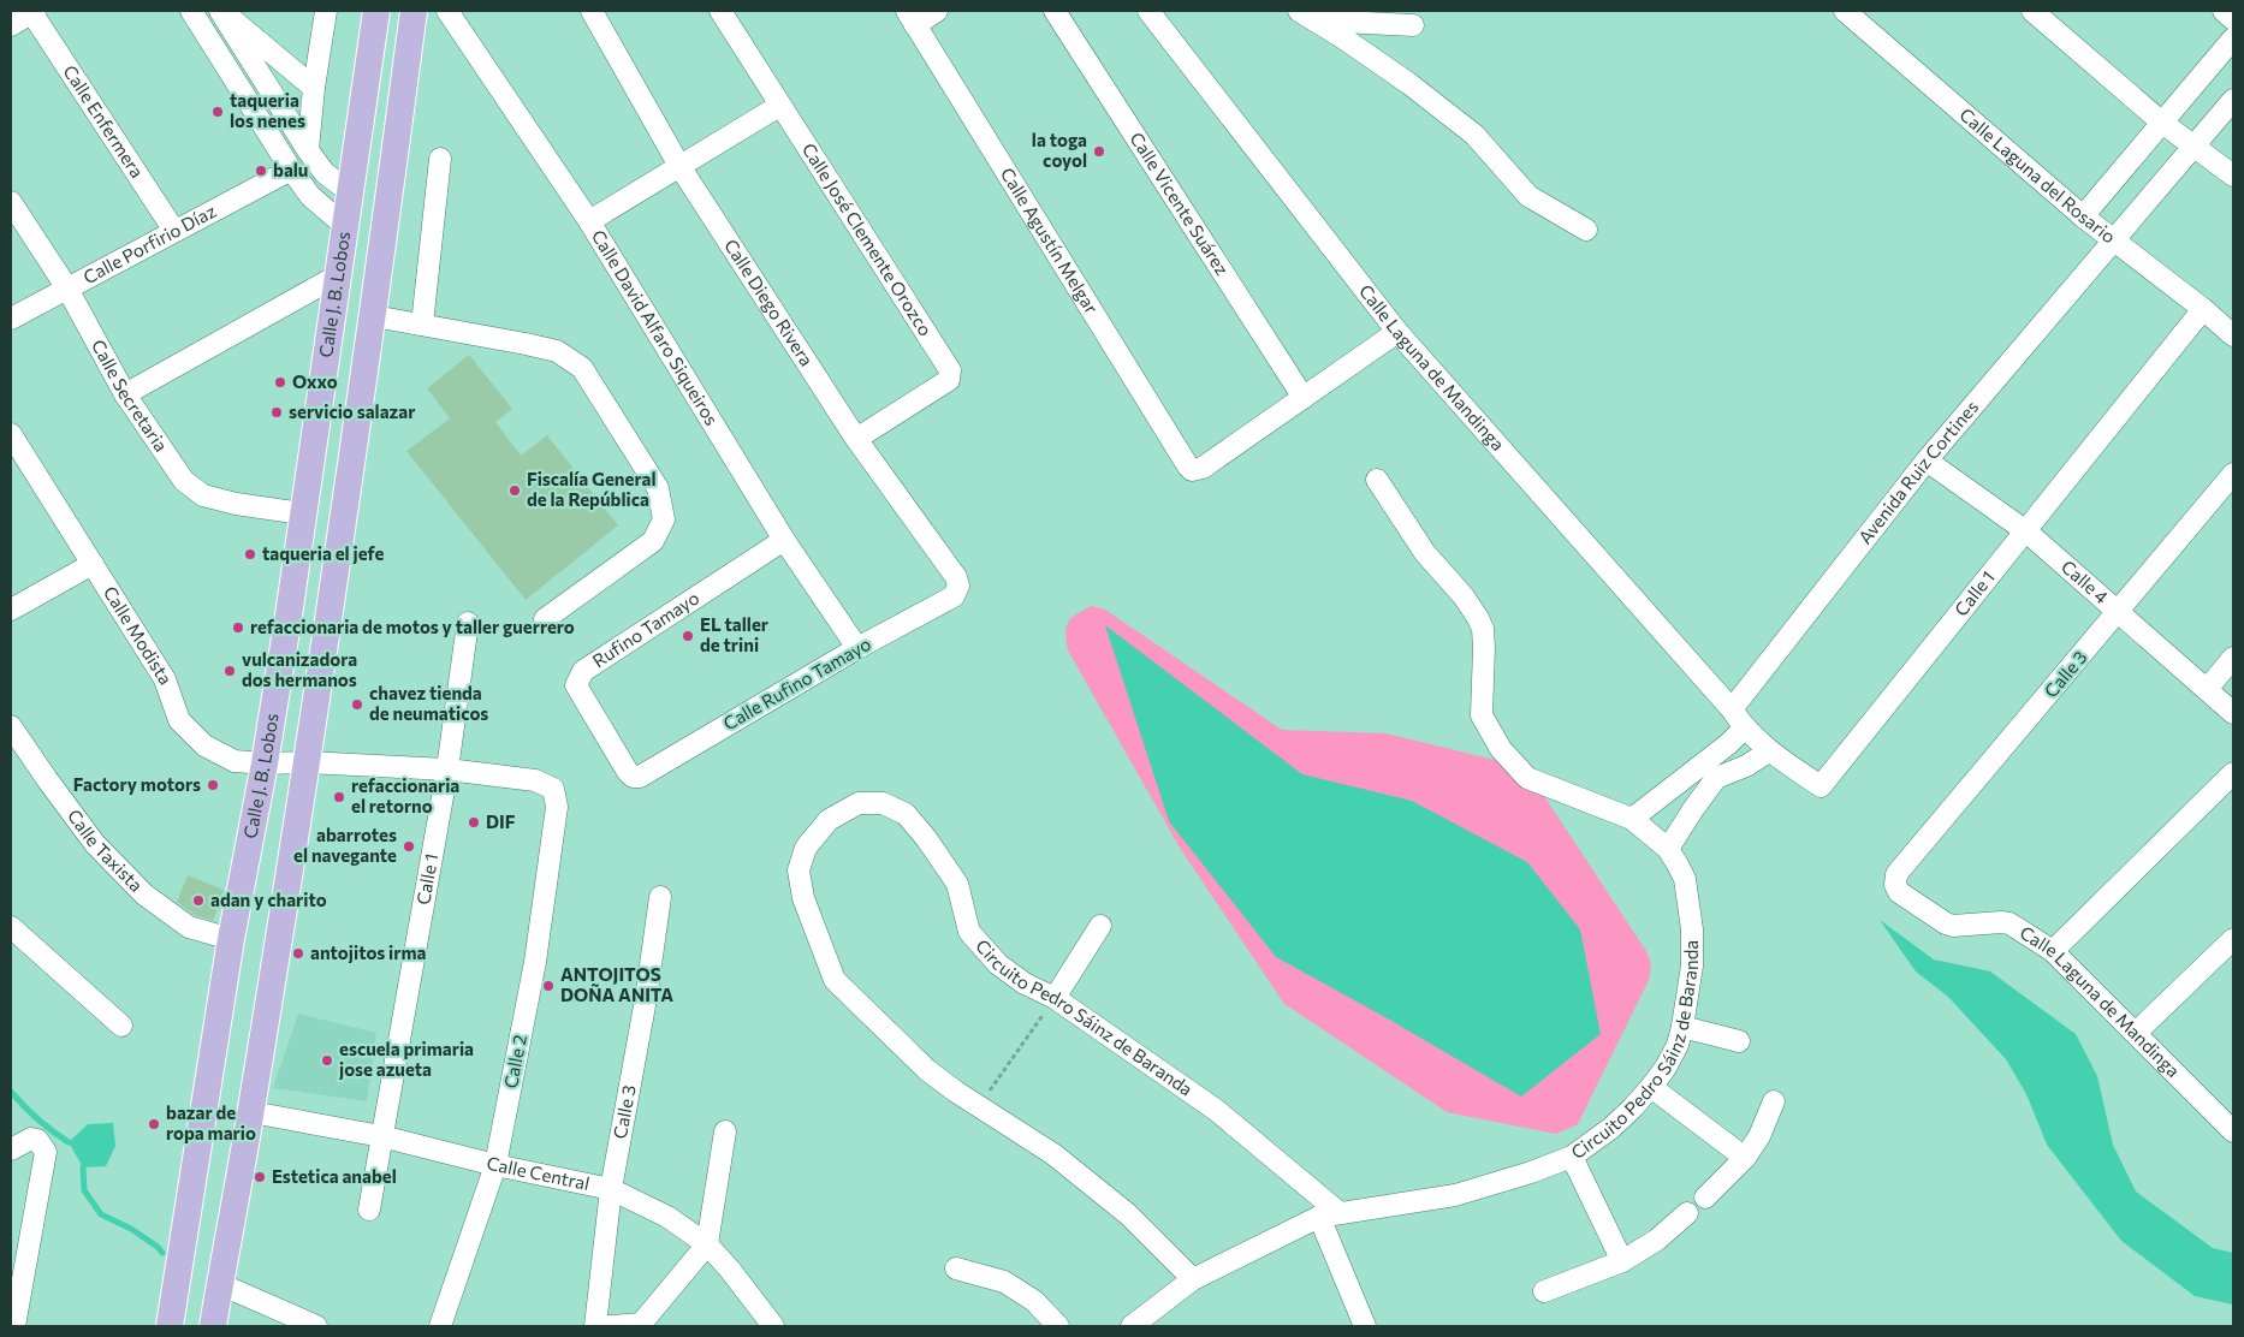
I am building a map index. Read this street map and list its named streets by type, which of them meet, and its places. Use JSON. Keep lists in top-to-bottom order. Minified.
{"streets":{"main road":["Calle J. B. Lobos"],"street":["Calle Enfermera","Calle Laguna del Rosario","Calle Vicente Suárez","Calle José Clemente Orozco","Calle Agustín Melgar","Calle Porfirio Díaz","Calle Diego Rivera","Calle David Alfaro Siqueiros","Calle Laguna de Mandinga","Calle Secretaria","Avenida Ruiz Cortines","Calle 4","Calle 1","Rufino Tamayo","Calle Modista","Calle 3","Calle Rufino Tamayo","Calle Taxista","Circuito Pedro Sáinz de Baranda","Calle 2","Calle Central"]},"crossings":[["Calle Enfermera","Calle Porfirio Díaz"],["Calle Laguna del Rosario","Avenida Ruiz Cortines"],["Calle Laguna del Rosario","Calle 1"],["Calle Vicente Suárez","Calle Agustín Melgar"],["Calle José Clemente Orozco","Calle Diego Rivera"],["Calle Porfirio Díaz","Calle Secretaria"],["Calle J. B. Lobos","Calle Secretaria"],["Calle J. B. Lobos","Calle Modista"],["Calle J. B. Lobos","Calle Taxista"],["Calle Diego Rivera","Calle Rufino Tamayo"],["Calle David Alfaro Siqueiros","Rufino Tamayo"],["Calle David Alfaro Siqueiros","Calle Rufino Tamayo"],["Calle Laguna de Mandinga","Avenida Ruiz Cortines"],["Calle Laguna de Mandinga","Calle 1"],["Calle Laguna de Mandinga","Calle 3"],["Avenida Ruiz Cortines","Calle 4"],["Avenida Ruiz Cortines","Calle 1"],["Calle 4","Calle 1"],["Calle 4","Calle 3"],["Calle 1","Calle Modista"],["Calle 1","Calle Central"],["Rufino Tamayo","Calle Rufino Tamayo"],["Calle Modista","Calle 2"],["Calle 3","Calle Central"],["Calle 2","Calle Central"]],"places":["taqueria los nenes","la toga coyol","balu","Oxxo","servicio salazar","Fiscalía General de la República","taqueria el jefe","refaccionaria de motos y taller guerrero","EL taller de trini","vulcanizadora dos hermanos","chavez tienda de neumaticos","Factory motors","refaccionaria el retorno","DIF","abarrotes el navegante","adan y charito","antojitos irma","ANTOJITOS DOÑA ANITA","escuela primaria jose azueta","bazar de ropa mario","Estetica anabel"]}
